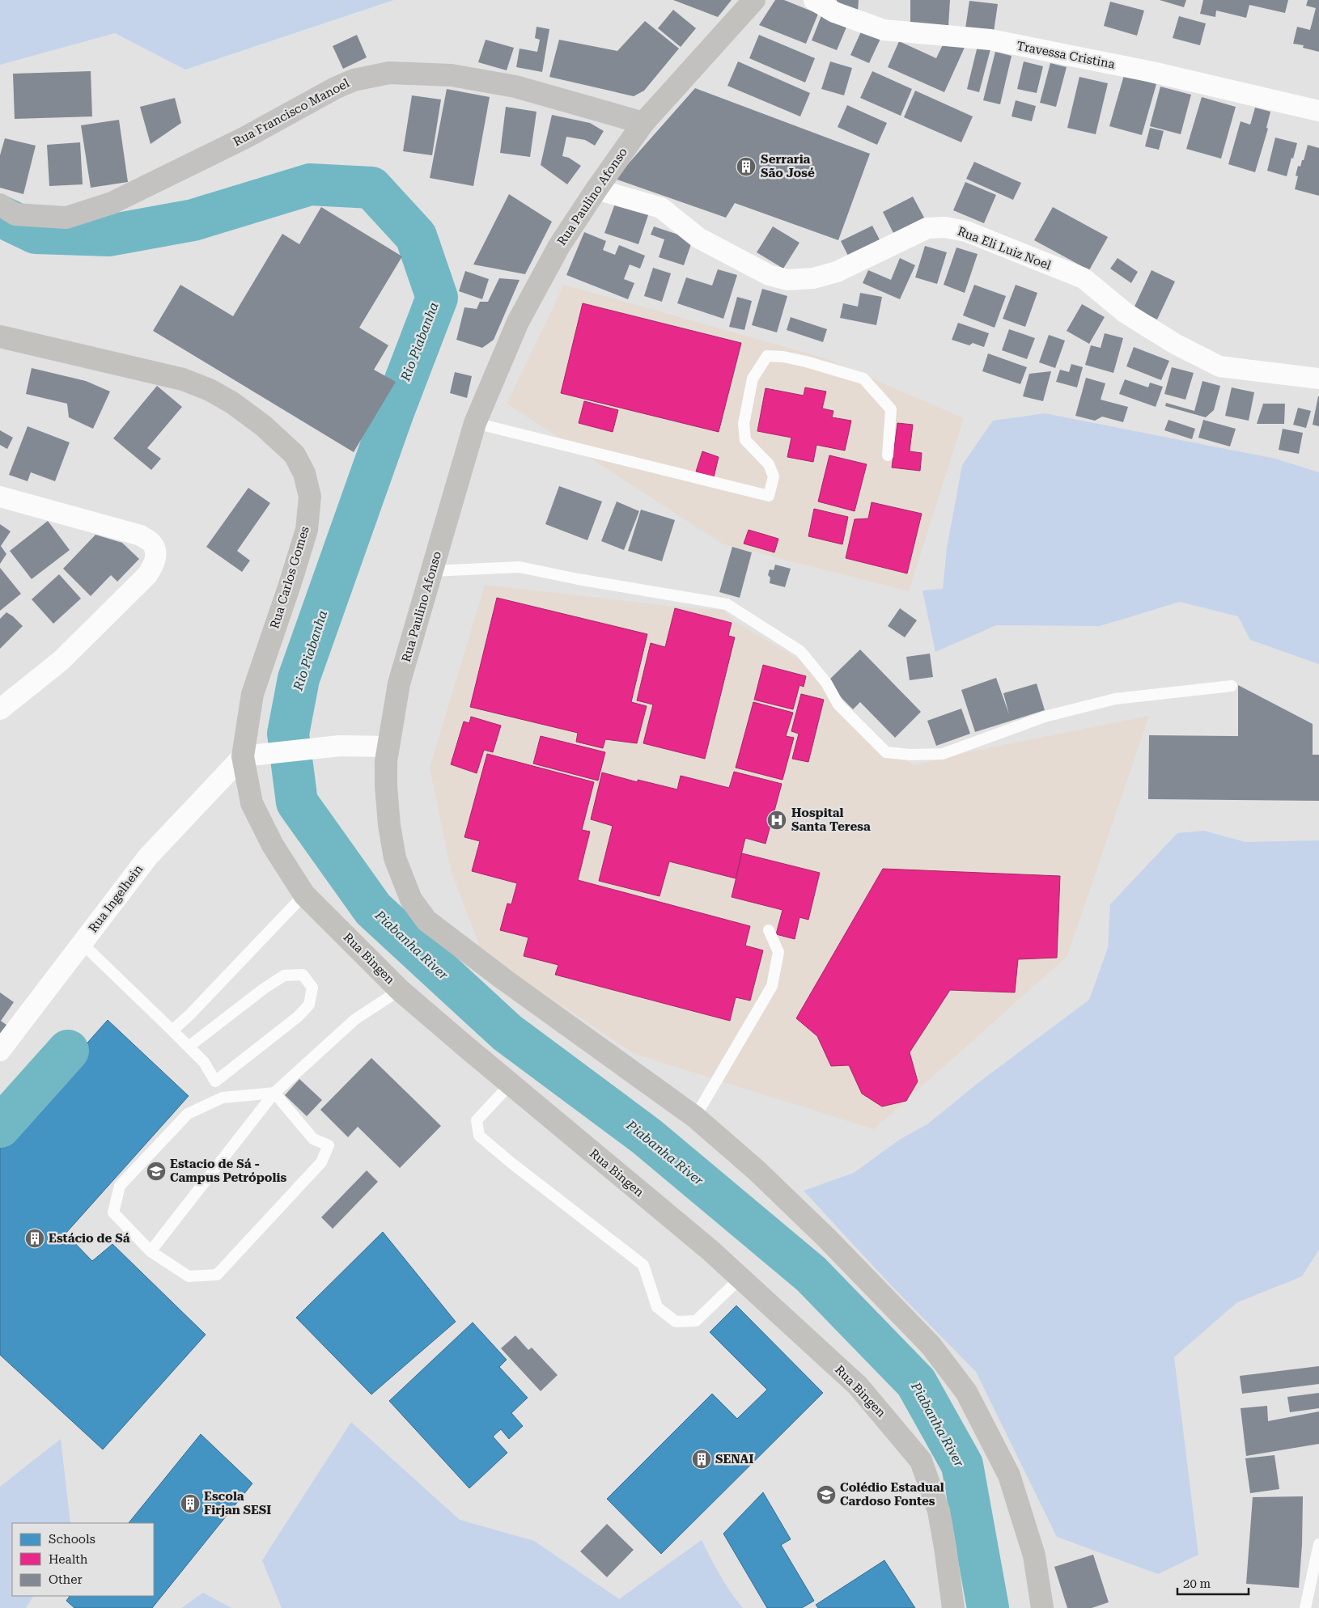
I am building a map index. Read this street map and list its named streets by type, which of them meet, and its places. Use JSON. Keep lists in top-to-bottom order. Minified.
{"streets":{"main road":["Rua Francisco Manoel","Rua Paulino Afonso","Rua Carlos Gomes","Rua Bingen"],"street":["Travessa Cristina","Rua Eli Luiz Noel","Rua Ingelhein"]},"crossings":[["Rua Francisco Manoel","Rua Paulino Afonso"],["Rua Paulino Afonso","Rua Eli Luiz Noel"],["Rua Carlos Gomes","Rua Ingelhein"],["Rua Carlos Gomes","Rua Bingen"],["Rua Ingelhein","Rua Bingen"]],"water":["Rio Piabanha","Piabanha River"],"places":{"building":["Serraria São José","Estácio de Sá","SENAI","Escola Firjan SESI"],"hospital":["Hospital Santa Teresa"],"school or university":["Estacio de Sá - Campus Petrópolis","Colédio Estadual Cardoso Fontes"]},"legend":["Schools","Health","Other"],"scale_bar":"20 m"}
